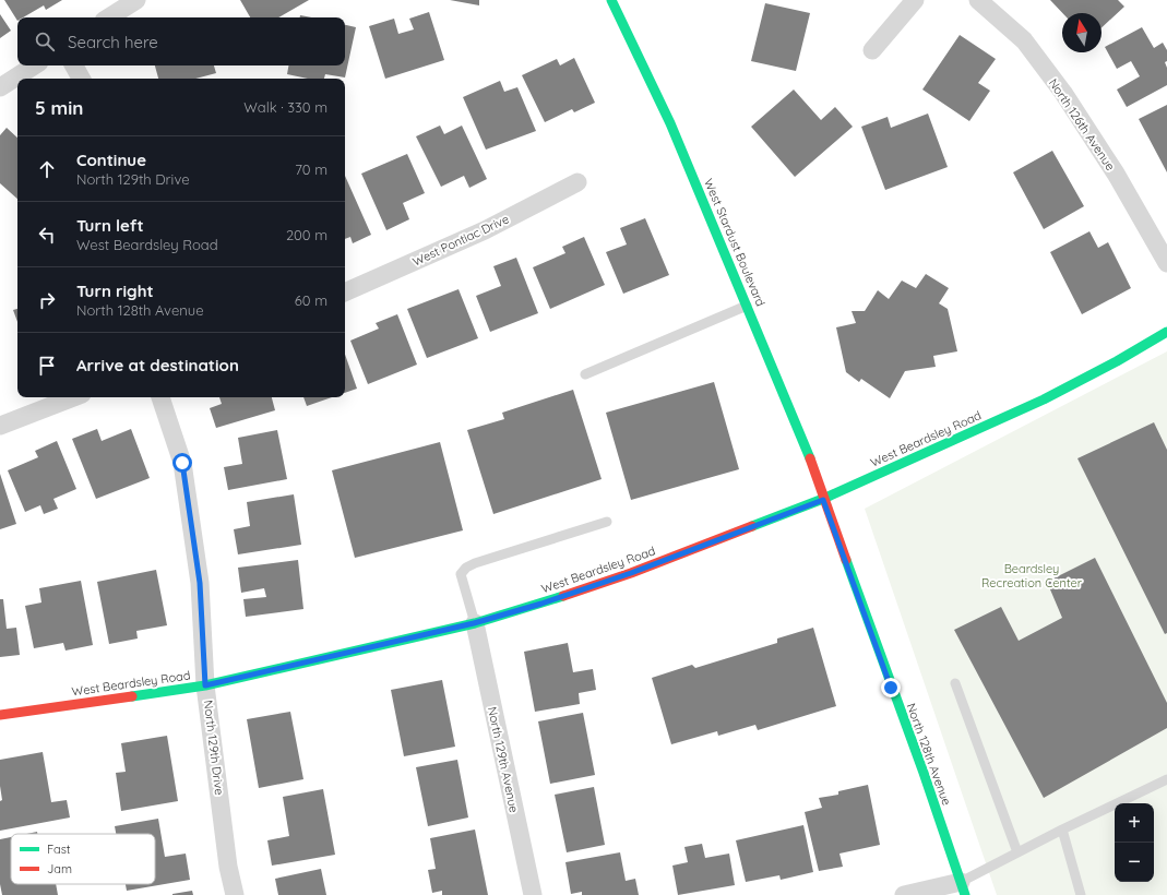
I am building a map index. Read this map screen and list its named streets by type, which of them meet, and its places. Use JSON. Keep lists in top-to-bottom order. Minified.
{"streets":{"street":["North 126th Avenue","West Pontiac Drive","West Stardust Boulevard","West Beardsley Road","North 129th Drive","North 128th Avenue","North 129th Avenue"]},"crossings":[["West Stardust Boulevard","West Beardsley Road"],["West Stardust Boulevard","North 128th Avenue"],["West Beardsley Road","North 129th Drive"],["West Beardsley Road","North 128th Avenue"],["West Beardsley Road","North 129th Avenue"]],"parks":["Beardsley Recreation Center"],"legend":["Fast","Jam"],"north":"top","page":{"search":"Search here","heading":["5 min","Walk · 330 m"],"list":[["Continue","North 129th Drive","70 m"],["Turn left","West Beardsley Road","200 m"],["Turn right","North 128th Avenue","60 m"],"Arrive at destination"],"map_buttons":["+","−"]}}
